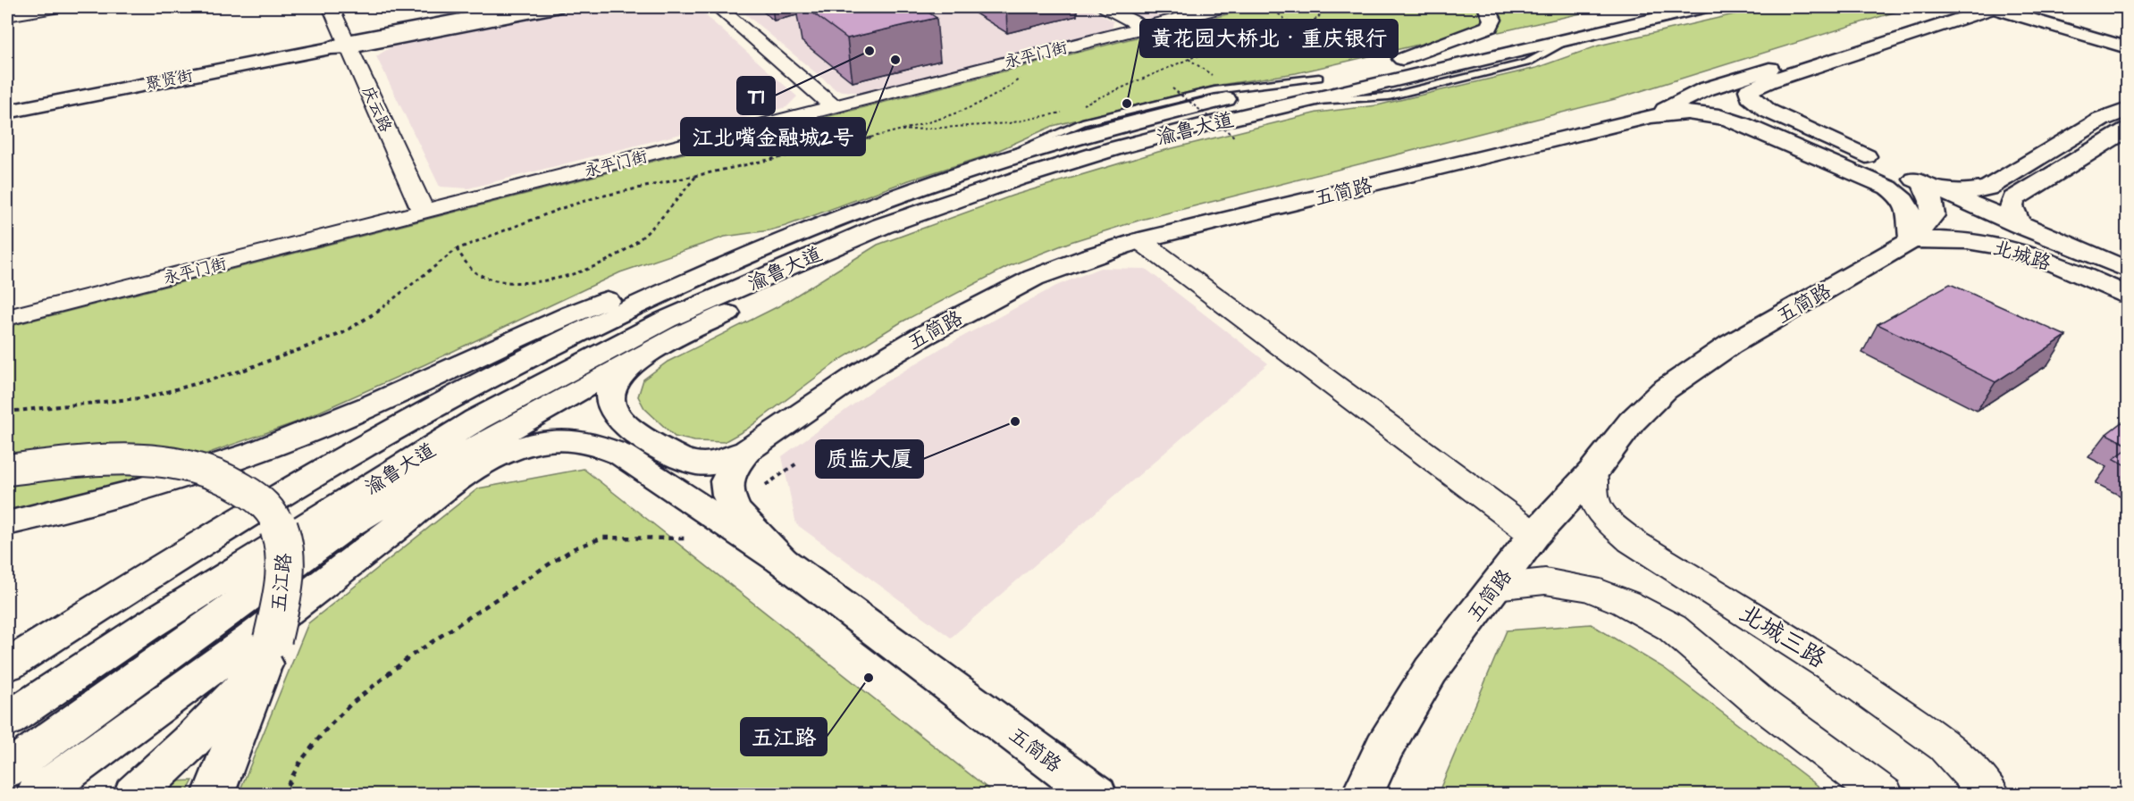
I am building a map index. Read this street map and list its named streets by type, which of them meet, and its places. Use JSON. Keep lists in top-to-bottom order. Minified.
{"streets":{"main road":["聚贤街","渝鲁大道","五简路","北城路","五江路"],"street":["永平门街","庆云路","北城三路"]},"crossings":[["永平门街","庆云路"],["聚贤街","庆云路"],["五简路","北城路"],["五简路","北城三路"]],"places":["T1","江北嘴金融城2号","黄花园大桥北‧重庆银行","质监大厦","五江路"]}
